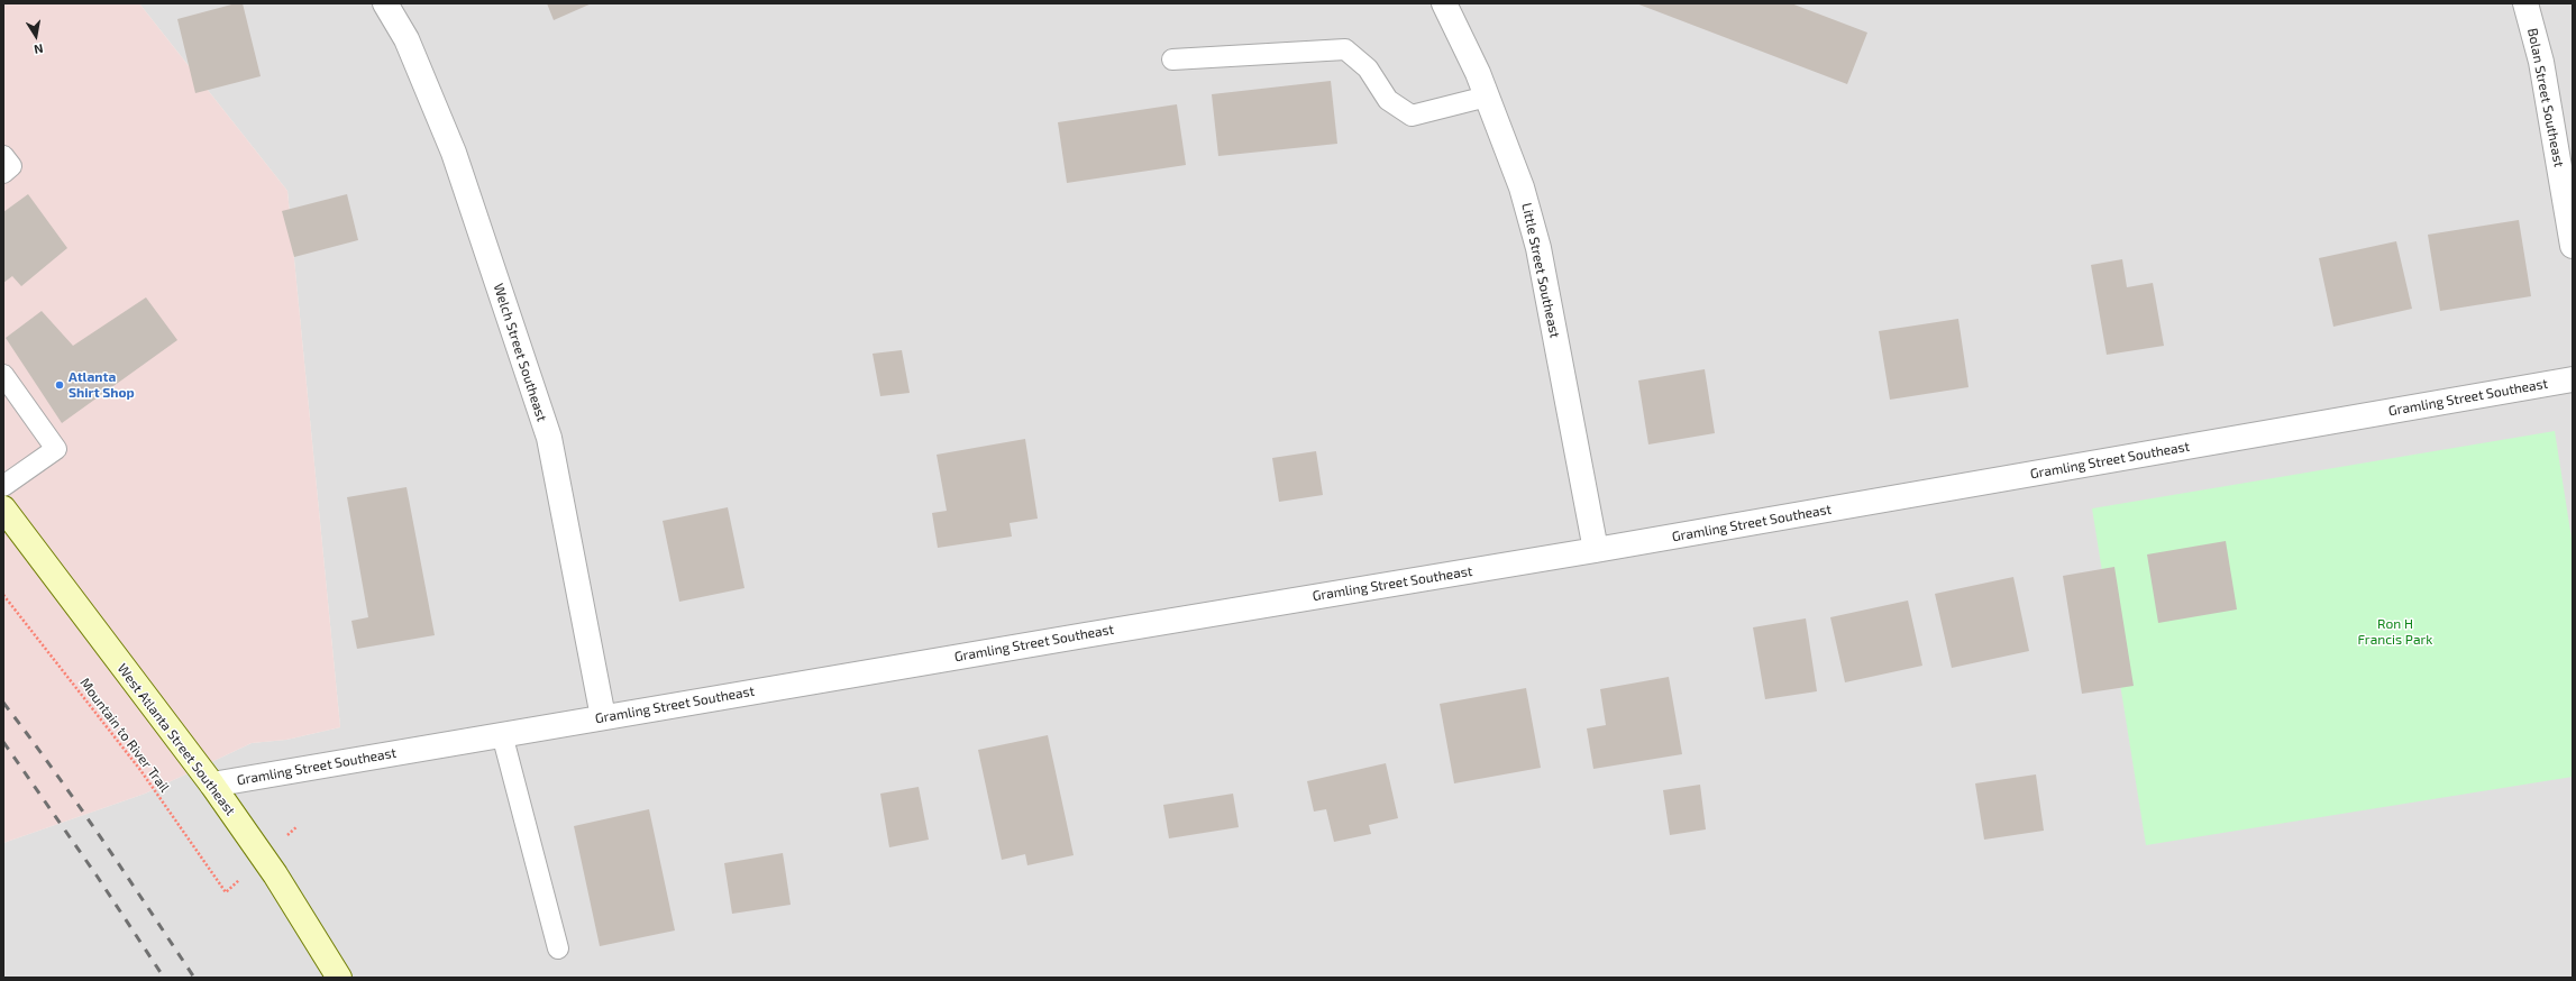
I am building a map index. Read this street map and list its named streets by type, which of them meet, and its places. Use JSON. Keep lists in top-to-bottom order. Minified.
{"streets":{"street":["Bolan Street Southeast","Little Street Southeast","Welch Street Southeast","Gramling Street Southeast","West Atlanta Street Southeast"],"path":["Mountain to River Trail"]},"crossings":[["Little Street Southeast","Gramling Street Southeast"],["Welch Street Southeast","Gramling Street Southeast"],["Gramling Street Southeast","West Atlanta Street Southeast"]],"parks":["Ron H Francis Park"],"places":["Atlanta Shirt Shop"],"north":"bottom"}
